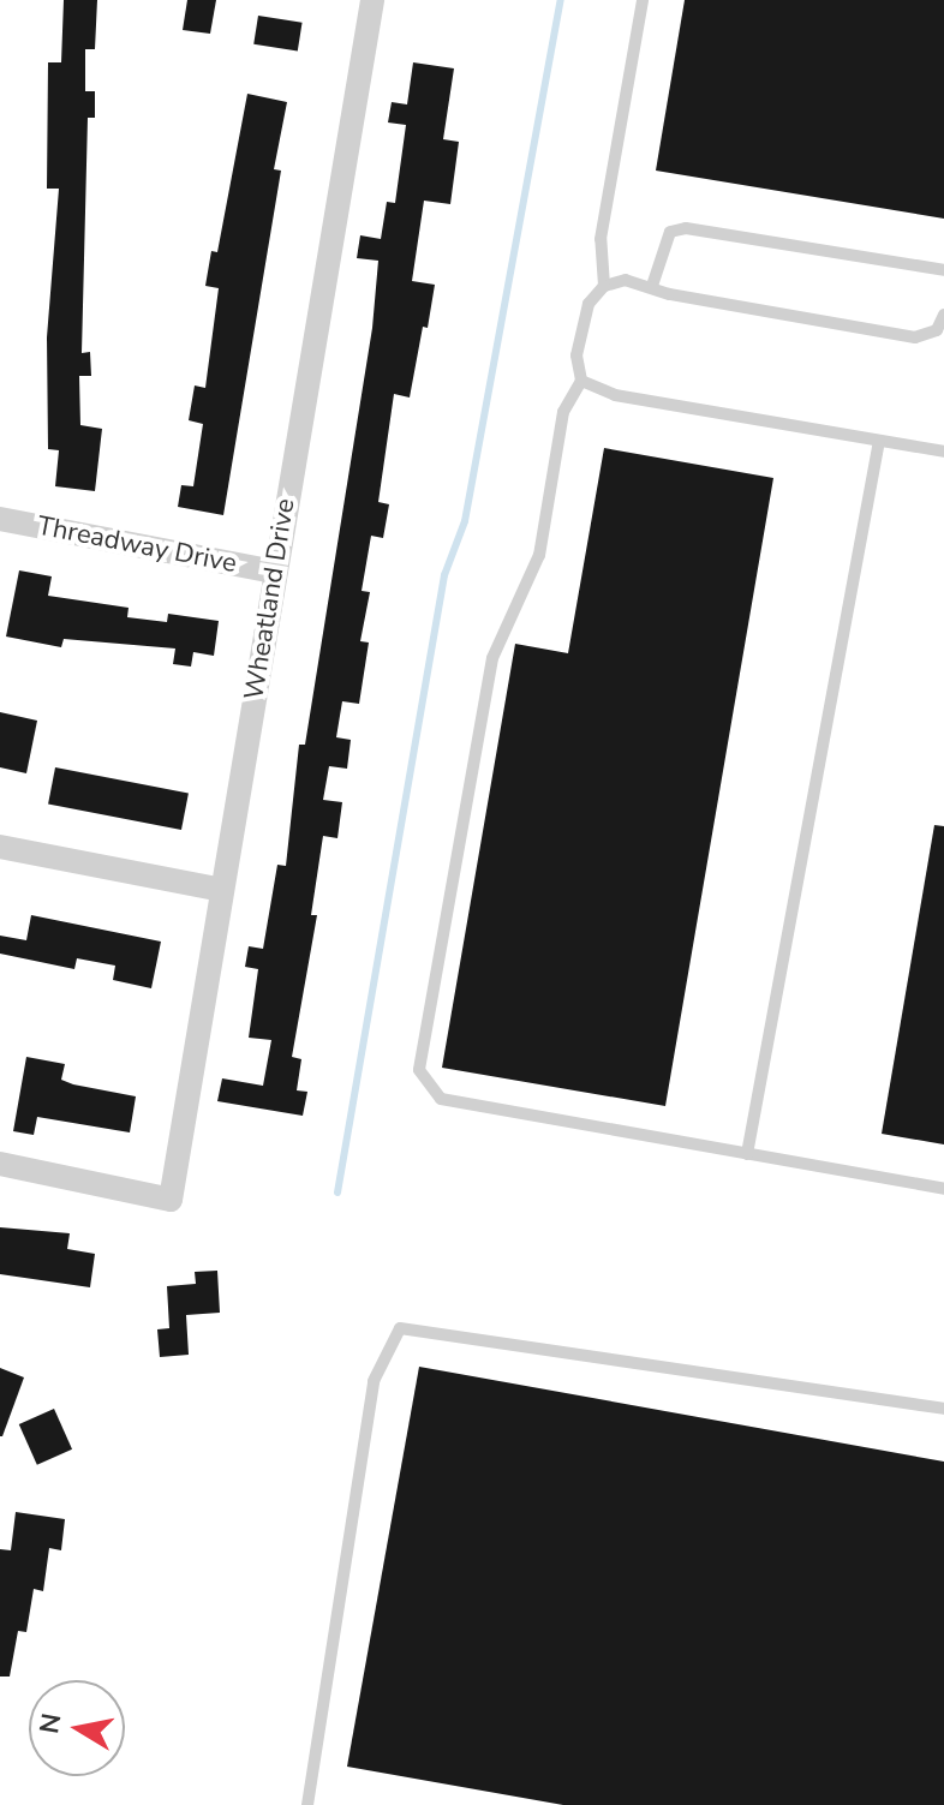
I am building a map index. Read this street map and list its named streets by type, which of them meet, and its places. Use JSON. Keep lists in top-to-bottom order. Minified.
{"streets":{"street":["Threadway Drive","Wheatland Drive"]},"crossings":[["Threadway Drive","Wheatland Drive"]],"north":"left"}
